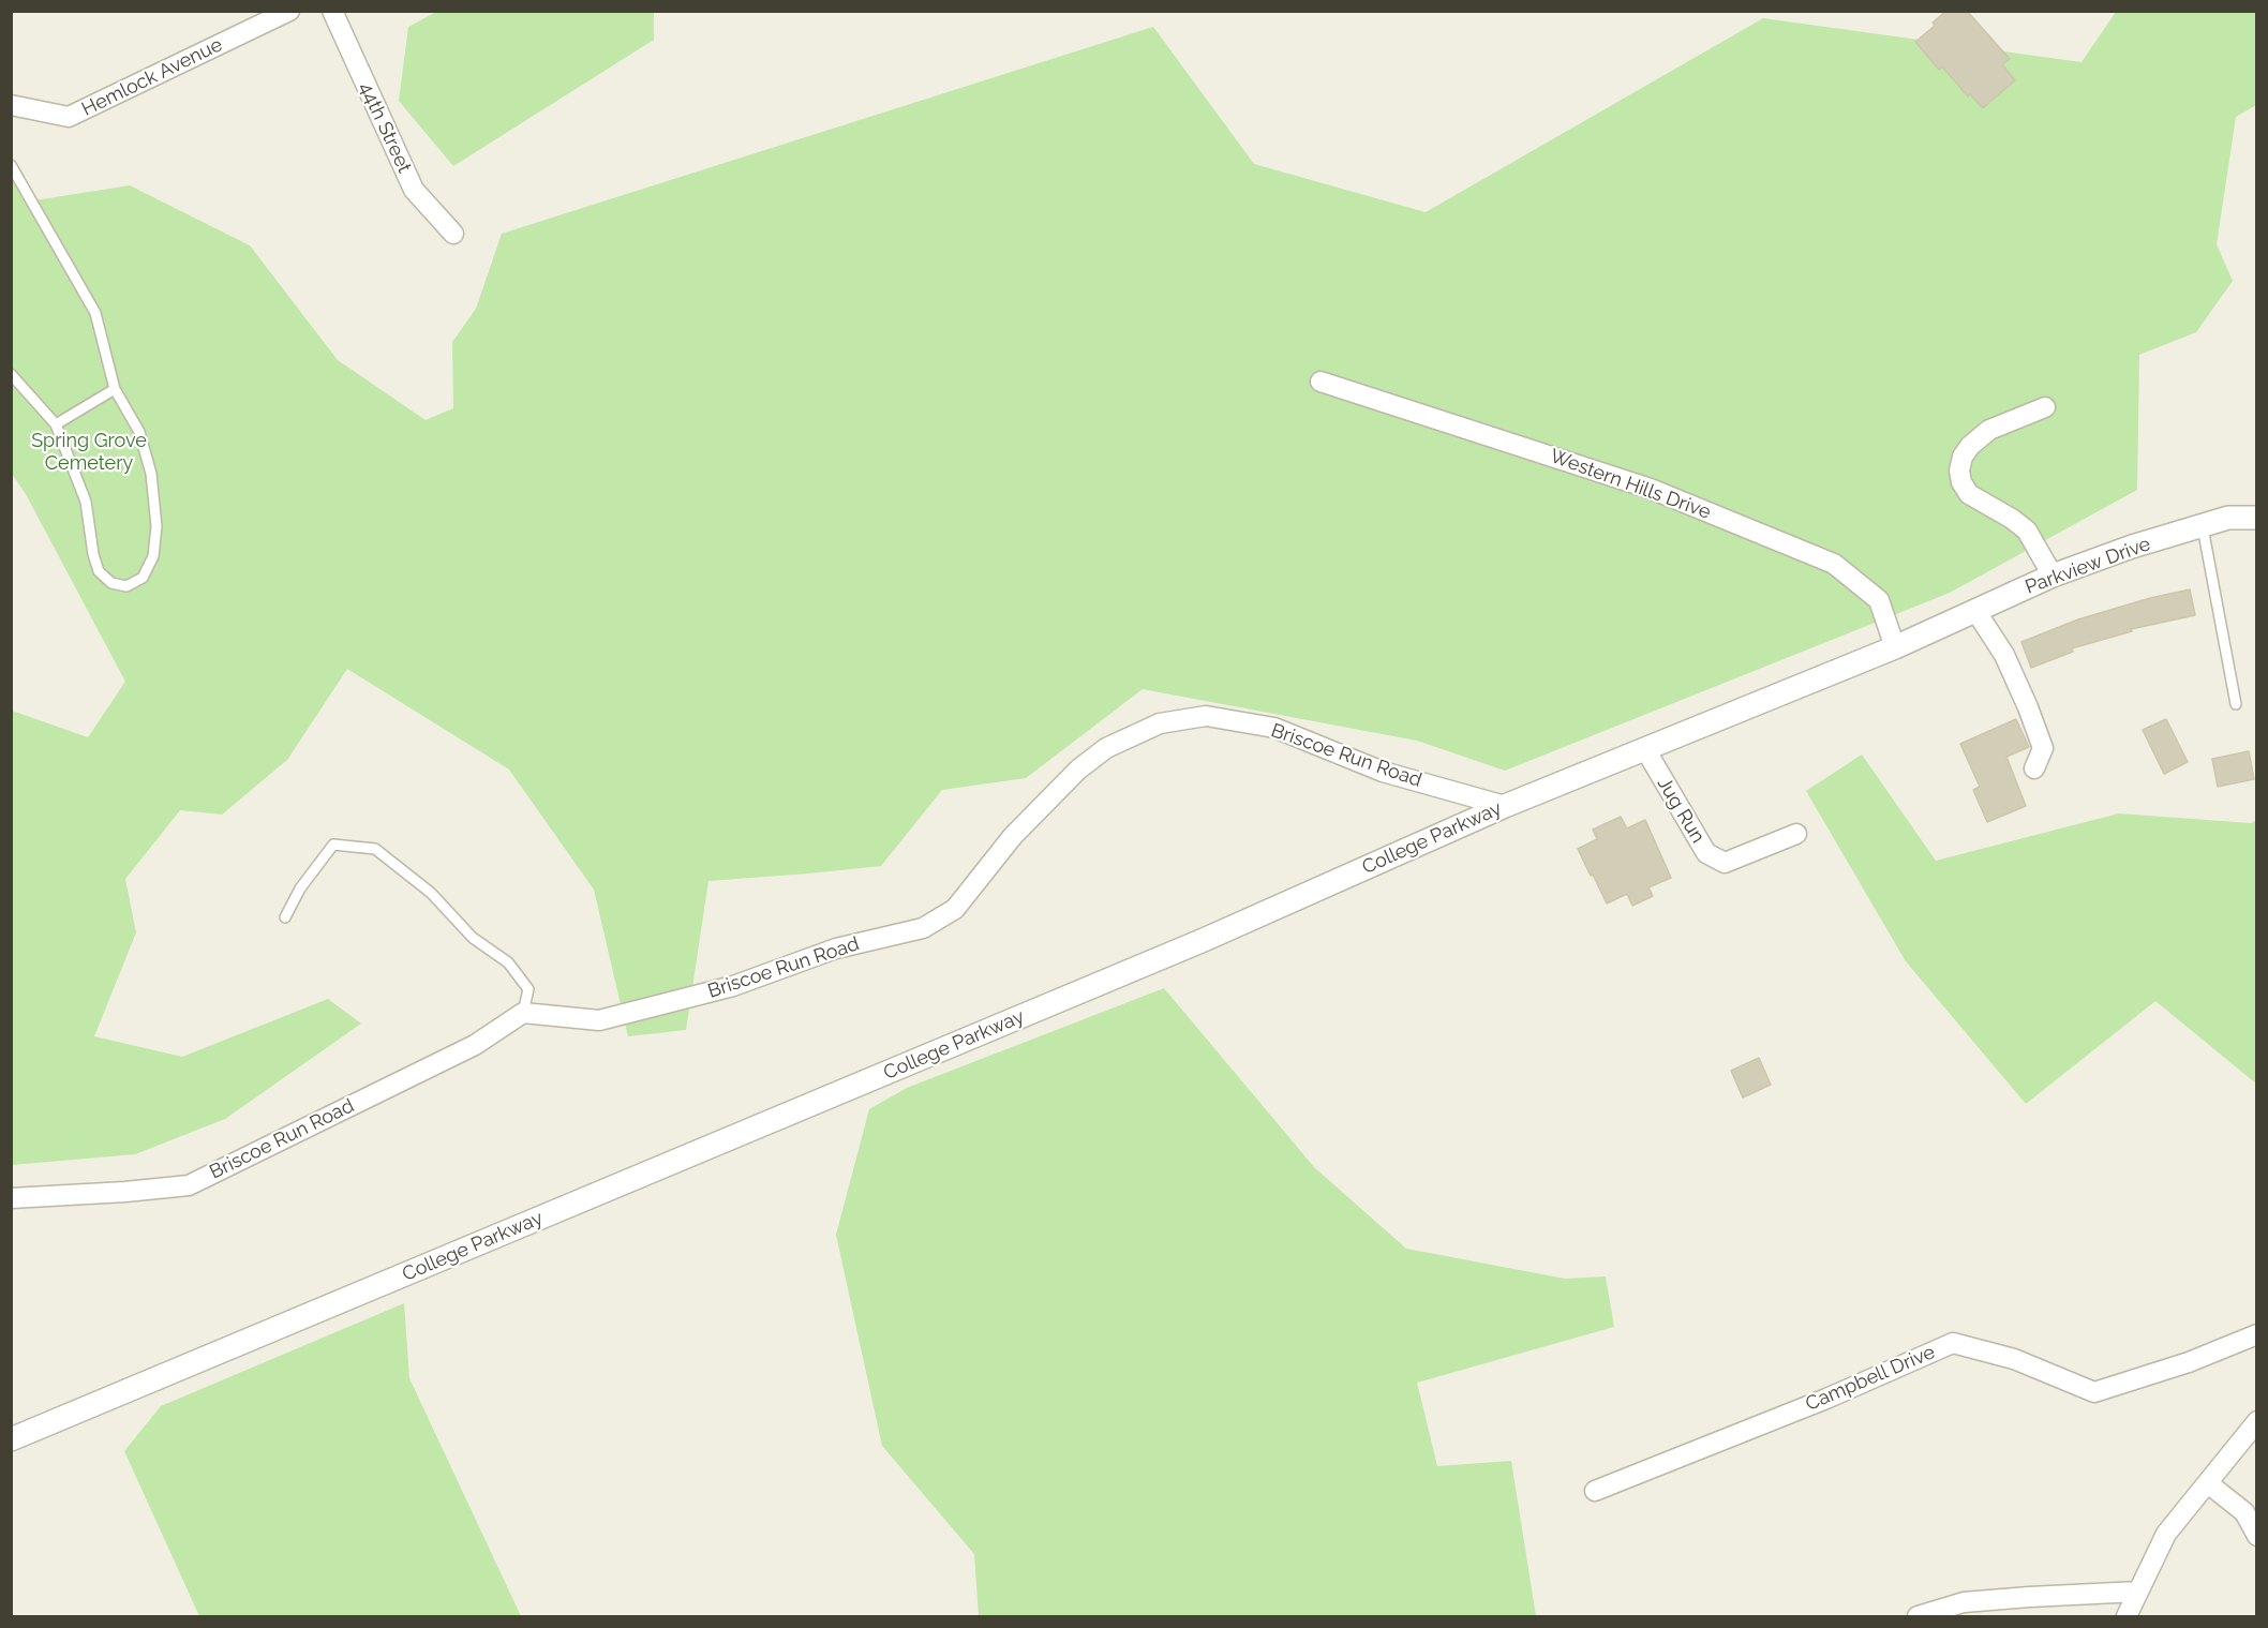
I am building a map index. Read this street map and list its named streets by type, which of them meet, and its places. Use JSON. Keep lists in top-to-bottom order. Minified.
{"streets":{"street":["Hemlock Avenue","44th Street","Western Hills Drive","Parkview Drive","Briscoe Run Road","Jug Run","College Parkway","Campbell Drive"]},"crossings":[["Western Hills Drive","Parkview Drive"],["Western Hills Drive","College Parkway"],["Parkview Drive","College Parkway"],["Briscoe Run Road","College Parkway"],["Jug Run","College Parkway"]],"parks":["Spring Grove Cemetery"]}
